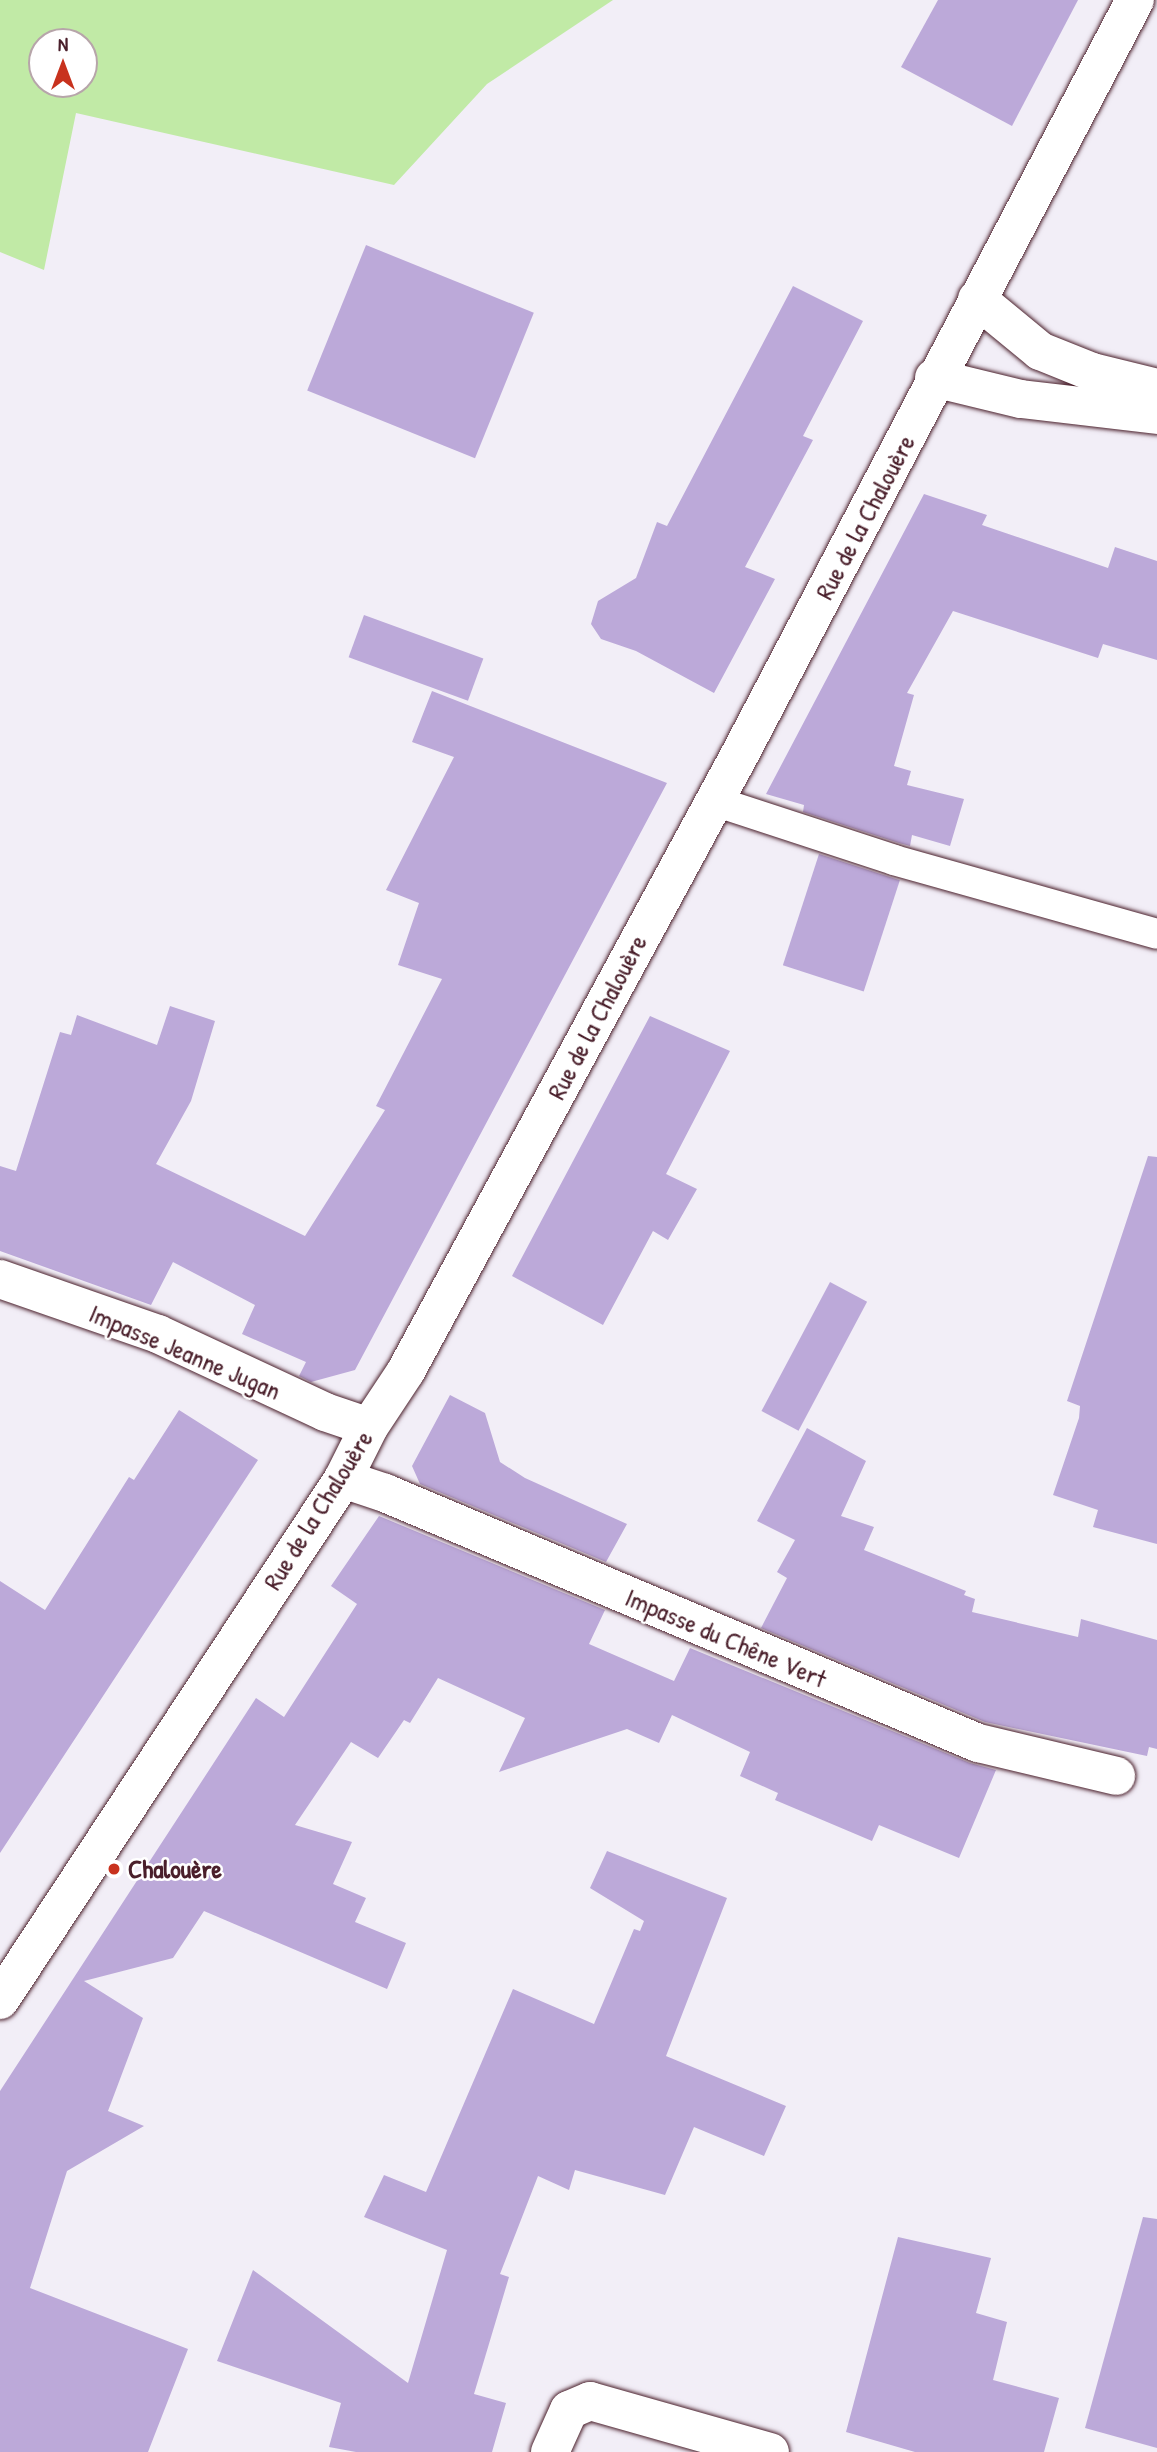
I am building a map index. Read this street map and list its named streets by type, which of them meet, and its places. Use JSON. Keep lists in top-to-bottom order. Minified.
{"streets":{"street":["Rue de la Chalouère","Impasse Jeanne Jugan","Impasse du Chêne Vert"]},"crossings":[["Rue de la Chalouère","Impasse Jeanne Jugan"],["Rue de la Chalouère","Impasse du Chêne Vert"]],"places":["Chalouère"],"north":"top"}
